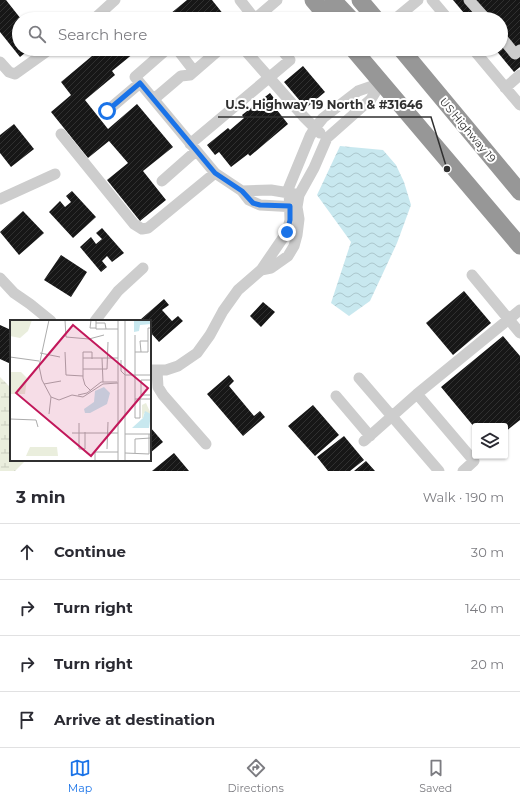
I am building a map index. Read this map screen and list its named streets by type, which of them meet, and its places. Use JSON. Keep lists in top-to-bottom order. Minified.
{"streets":{"highway":["US Highway 19"]},"places":["U.S. Highway 19 North & #31646"],"page":{"search":"Search here","heading":["3 min","Walk · 190 m"],"list":[["Continue","30 m"],["Turn right","140 m"],["Turn right","20 m"],"Arrive at destination"],"nav":["Map","Directions","Saved"]}}
